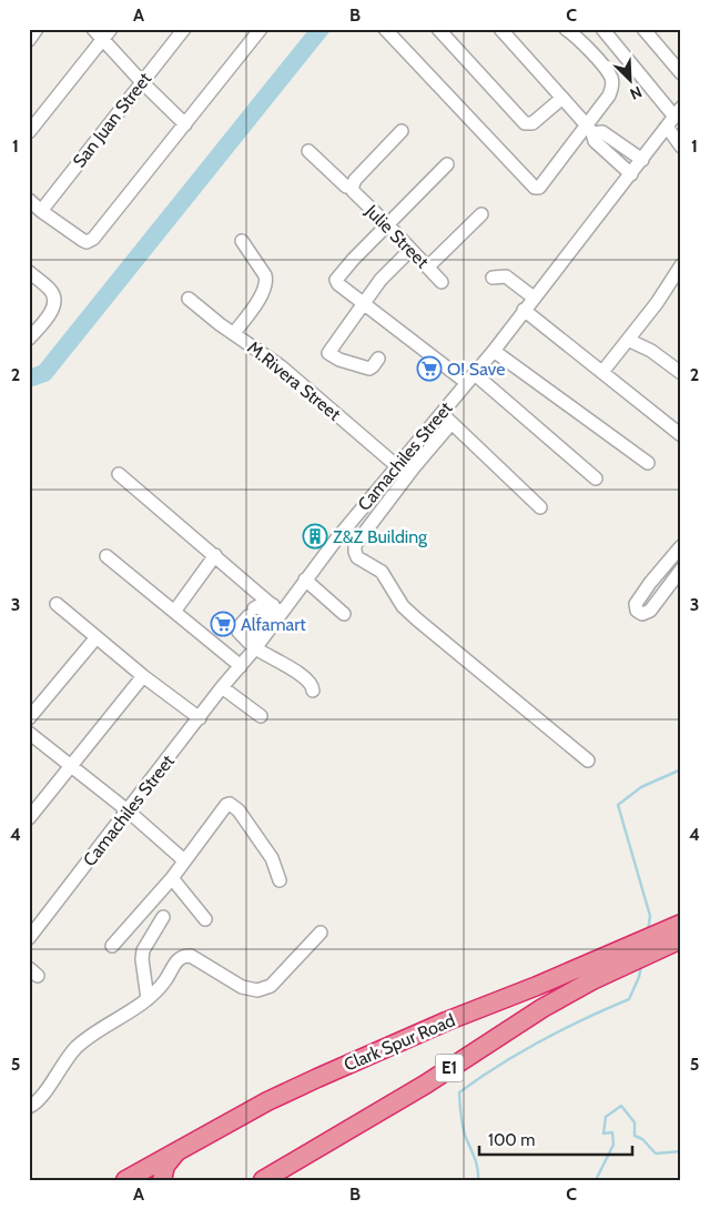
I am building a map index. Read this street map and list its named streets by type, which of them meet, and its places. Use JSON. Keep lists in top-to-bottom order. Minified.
{"streets":{"highway":["Clark Spur Road","E1"],"street":["San Juan Street","Julie Street","M.Rivera Street","Camachiles Street"]},"crossings":[["M.Rivera Street","Camachiles Street"]],"places":{"supermarket":["O! Save","Alfamart"],"building":["Z&Z Building"]},"scale_bar":"100 m","north":"bottom right","grid":{"columns":["A","B","C"],"rows":["1","2","3","4","5"]}}
